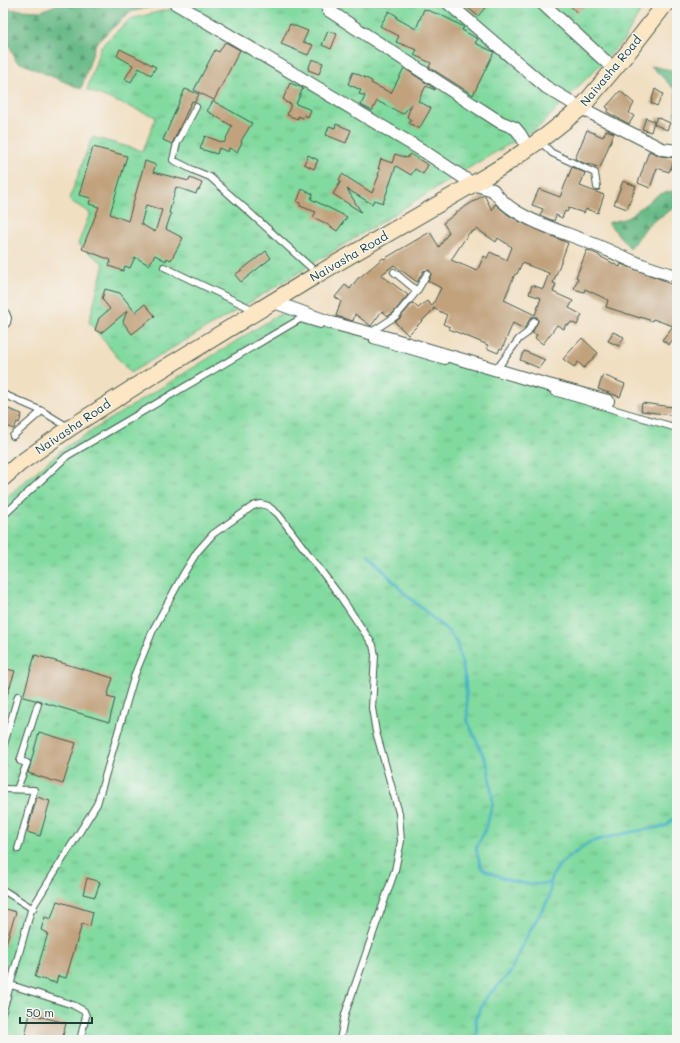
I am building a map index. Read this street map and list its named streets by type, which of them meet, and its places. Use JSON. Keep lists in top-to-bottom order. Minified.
{"streets":{"main road":["Naivasha Road"]},"scale_bar":"50 m"}
